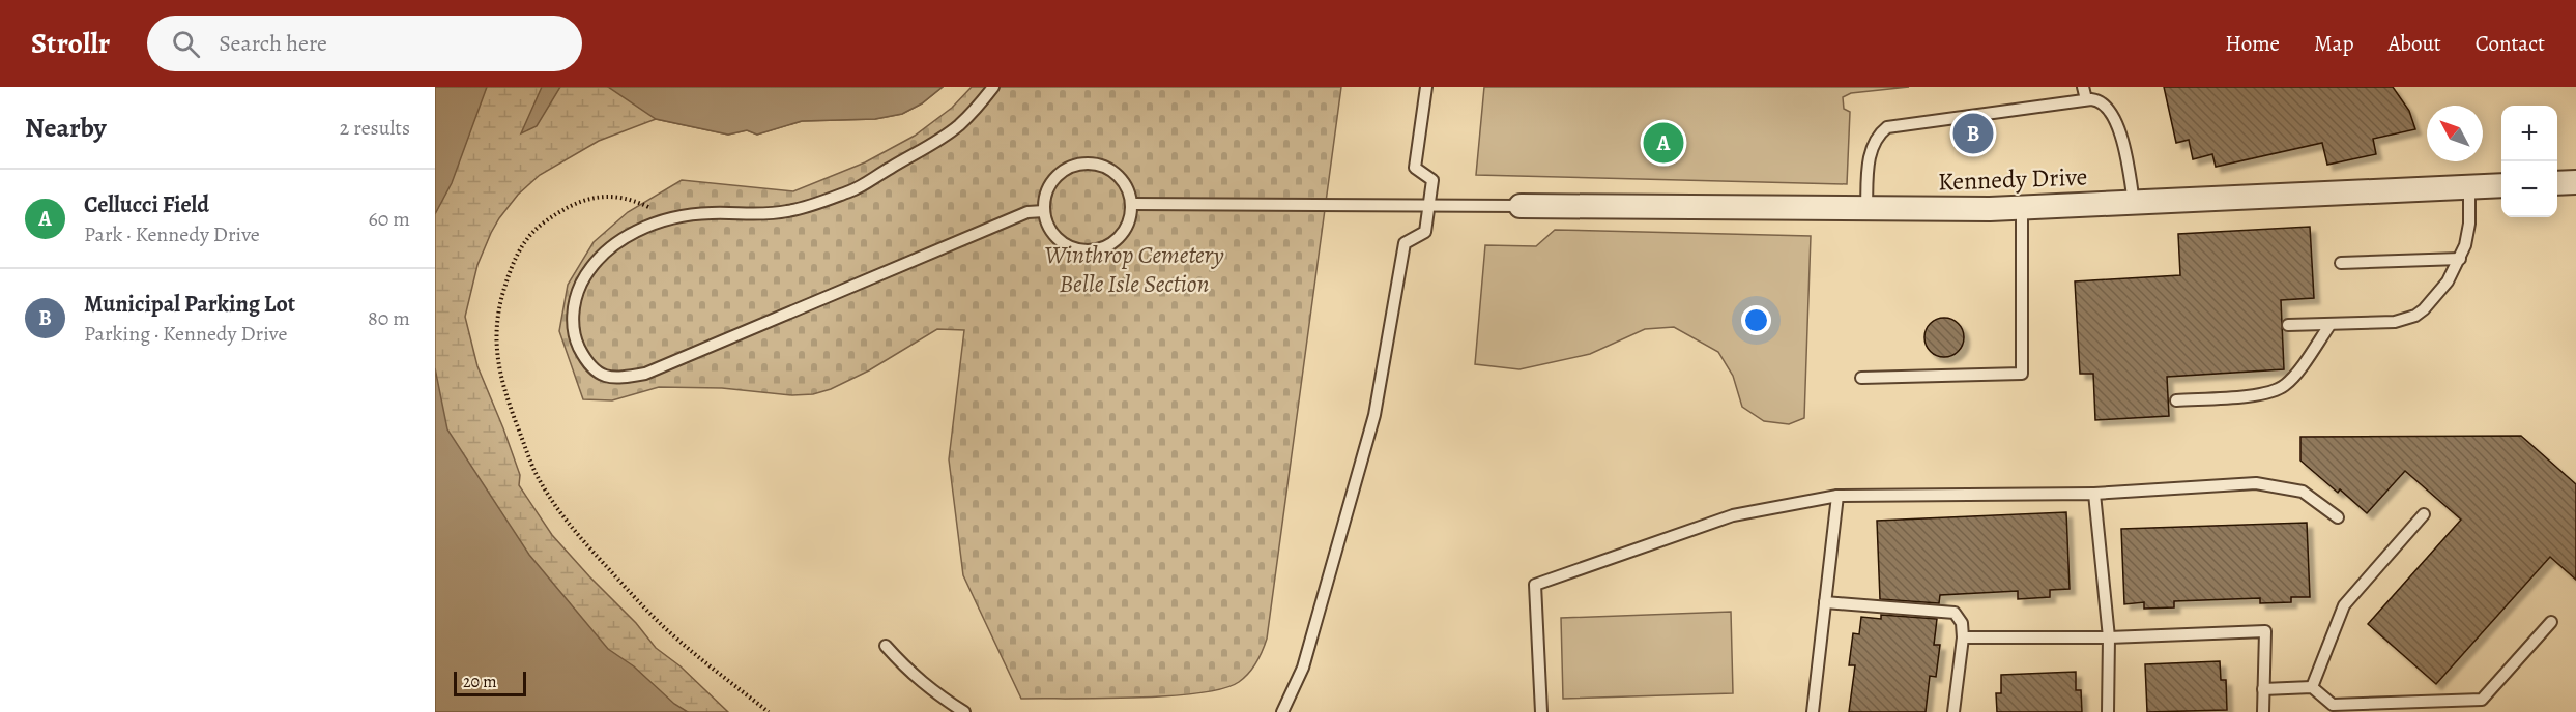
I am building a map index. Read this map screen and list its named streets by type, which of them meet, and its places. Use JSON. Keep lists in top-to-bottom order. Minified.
{"streets":{"street":["Kennedy Drive"]},"parks":["Winthrop Cemetery Belle Isle Section"],"scale_bar":"20 m","north":"top left","page":{"header":"Strollr","search":"Search here","nav":["Home","Map","About","Contact"],"heading":["Nearby","2 results"],"map_buttons":["+","−"],"pins":["B","A"],"list":[{"mark":"A","name":"Cellucci Field","note":"Park · Kennedy Drive","value":"60 m"},{"mark":"B","name":"Municipal Parking Lot","note":"Parking · Kennedy Drive","value":"80 m"}],"scale":"20 m"}}
